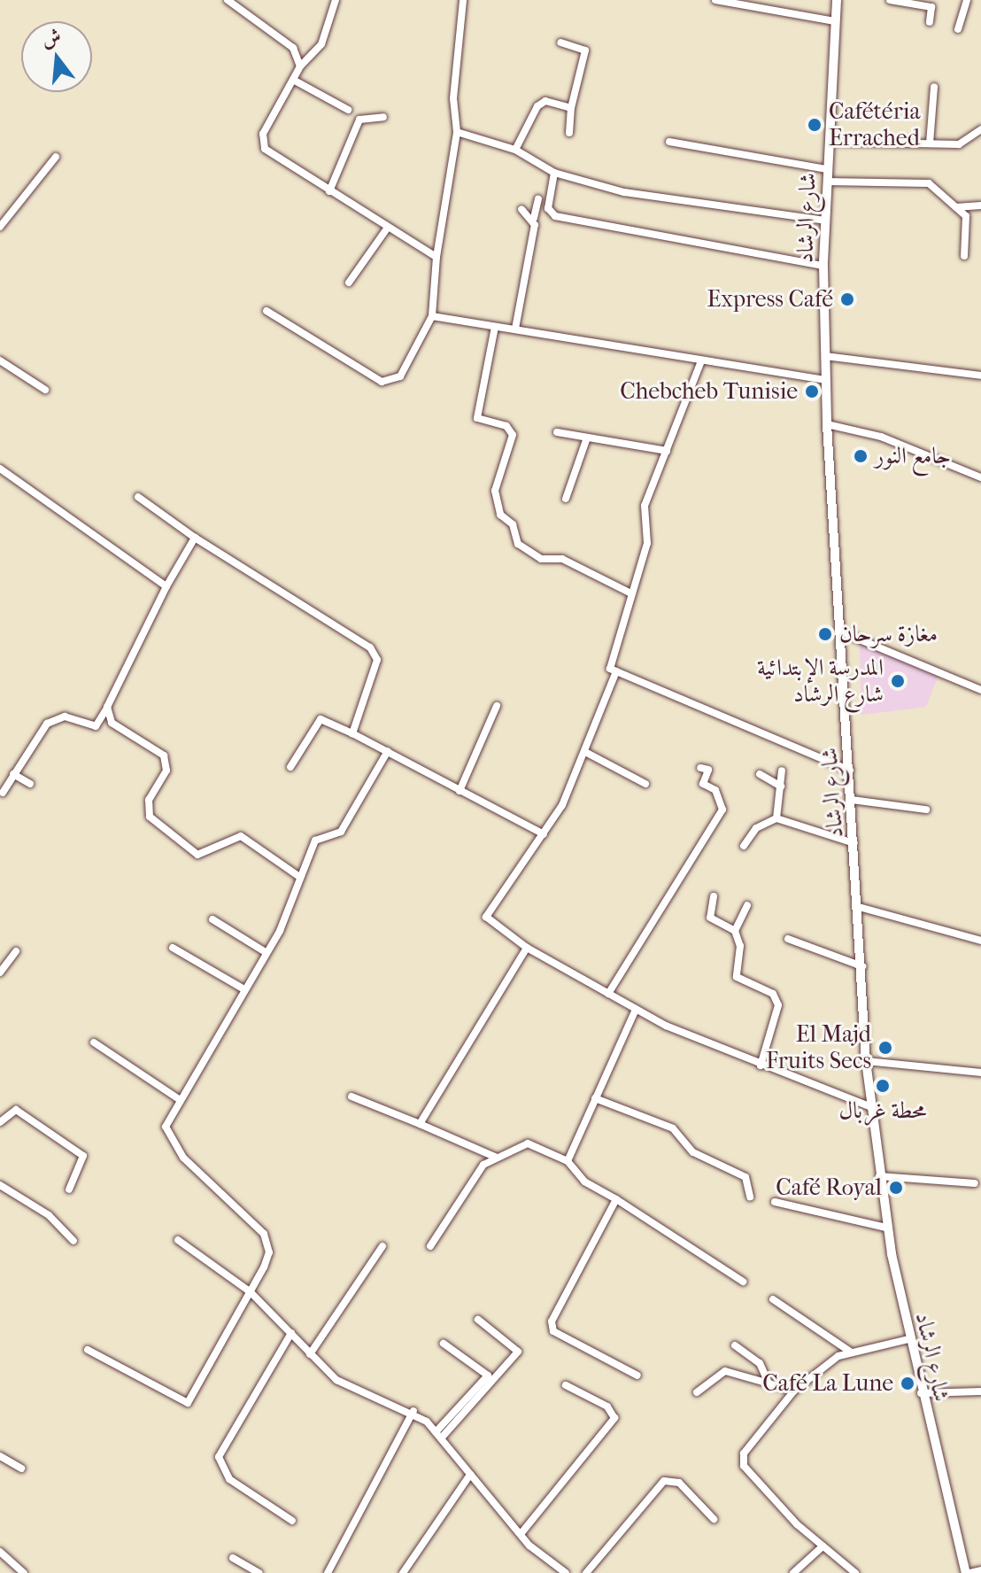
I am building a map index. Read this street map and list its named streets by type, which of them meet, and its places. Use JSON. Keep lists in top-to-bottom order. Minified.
{"streets":{"street":["شارع الرشاد"]},"places":["Cafétéria Errached","Express Café","Chebcheb Tunisie","جامع النور","مغازة سرحان","المدرسة الإبتدائية شارع الرشاد","El Majd Fruits Secs","محطة غربال","Café Royal","Café La Lune"],"north":"top"}
